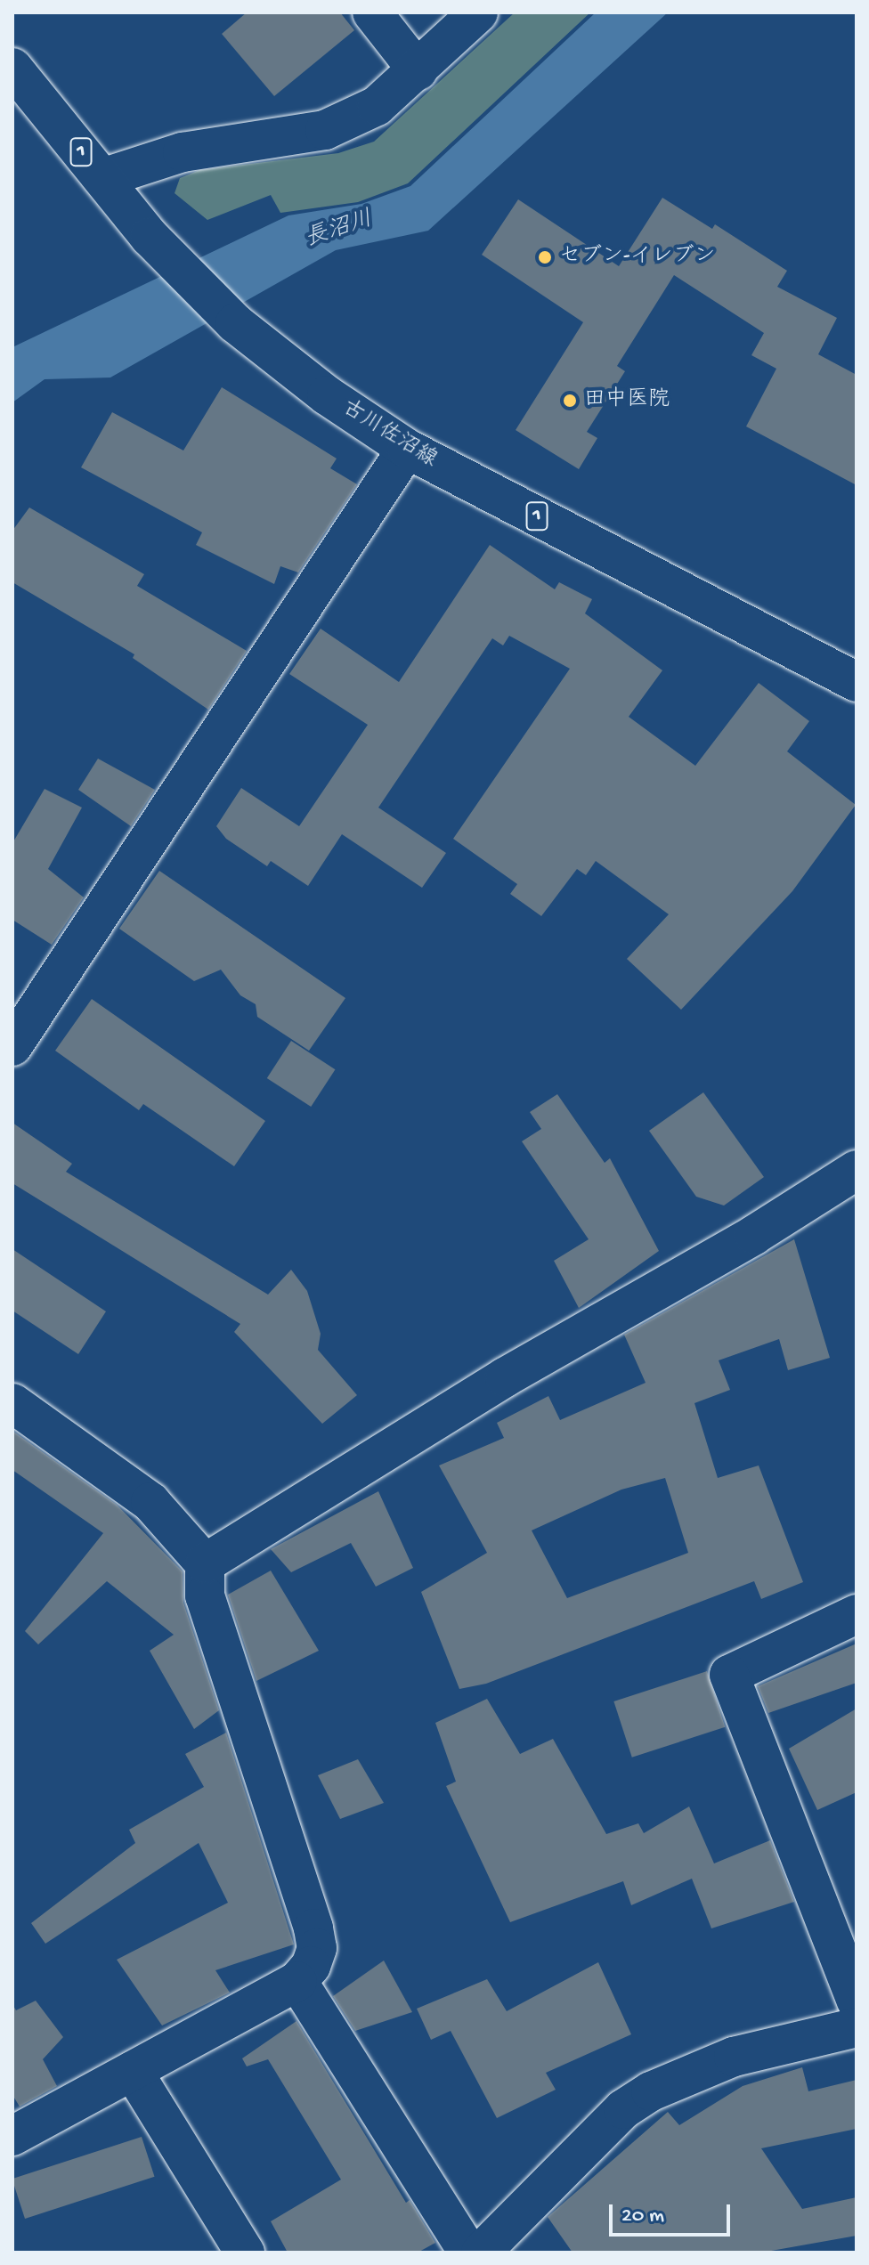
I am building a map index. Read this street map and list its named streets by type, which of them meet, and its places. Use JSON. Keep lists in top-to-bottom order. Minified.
{"streets":{"street":["1","古川佐沼線"]},"water":["長沼川"],"places":["セブン-イレブン","田中医院"],"scale_bar":"20 m"}
